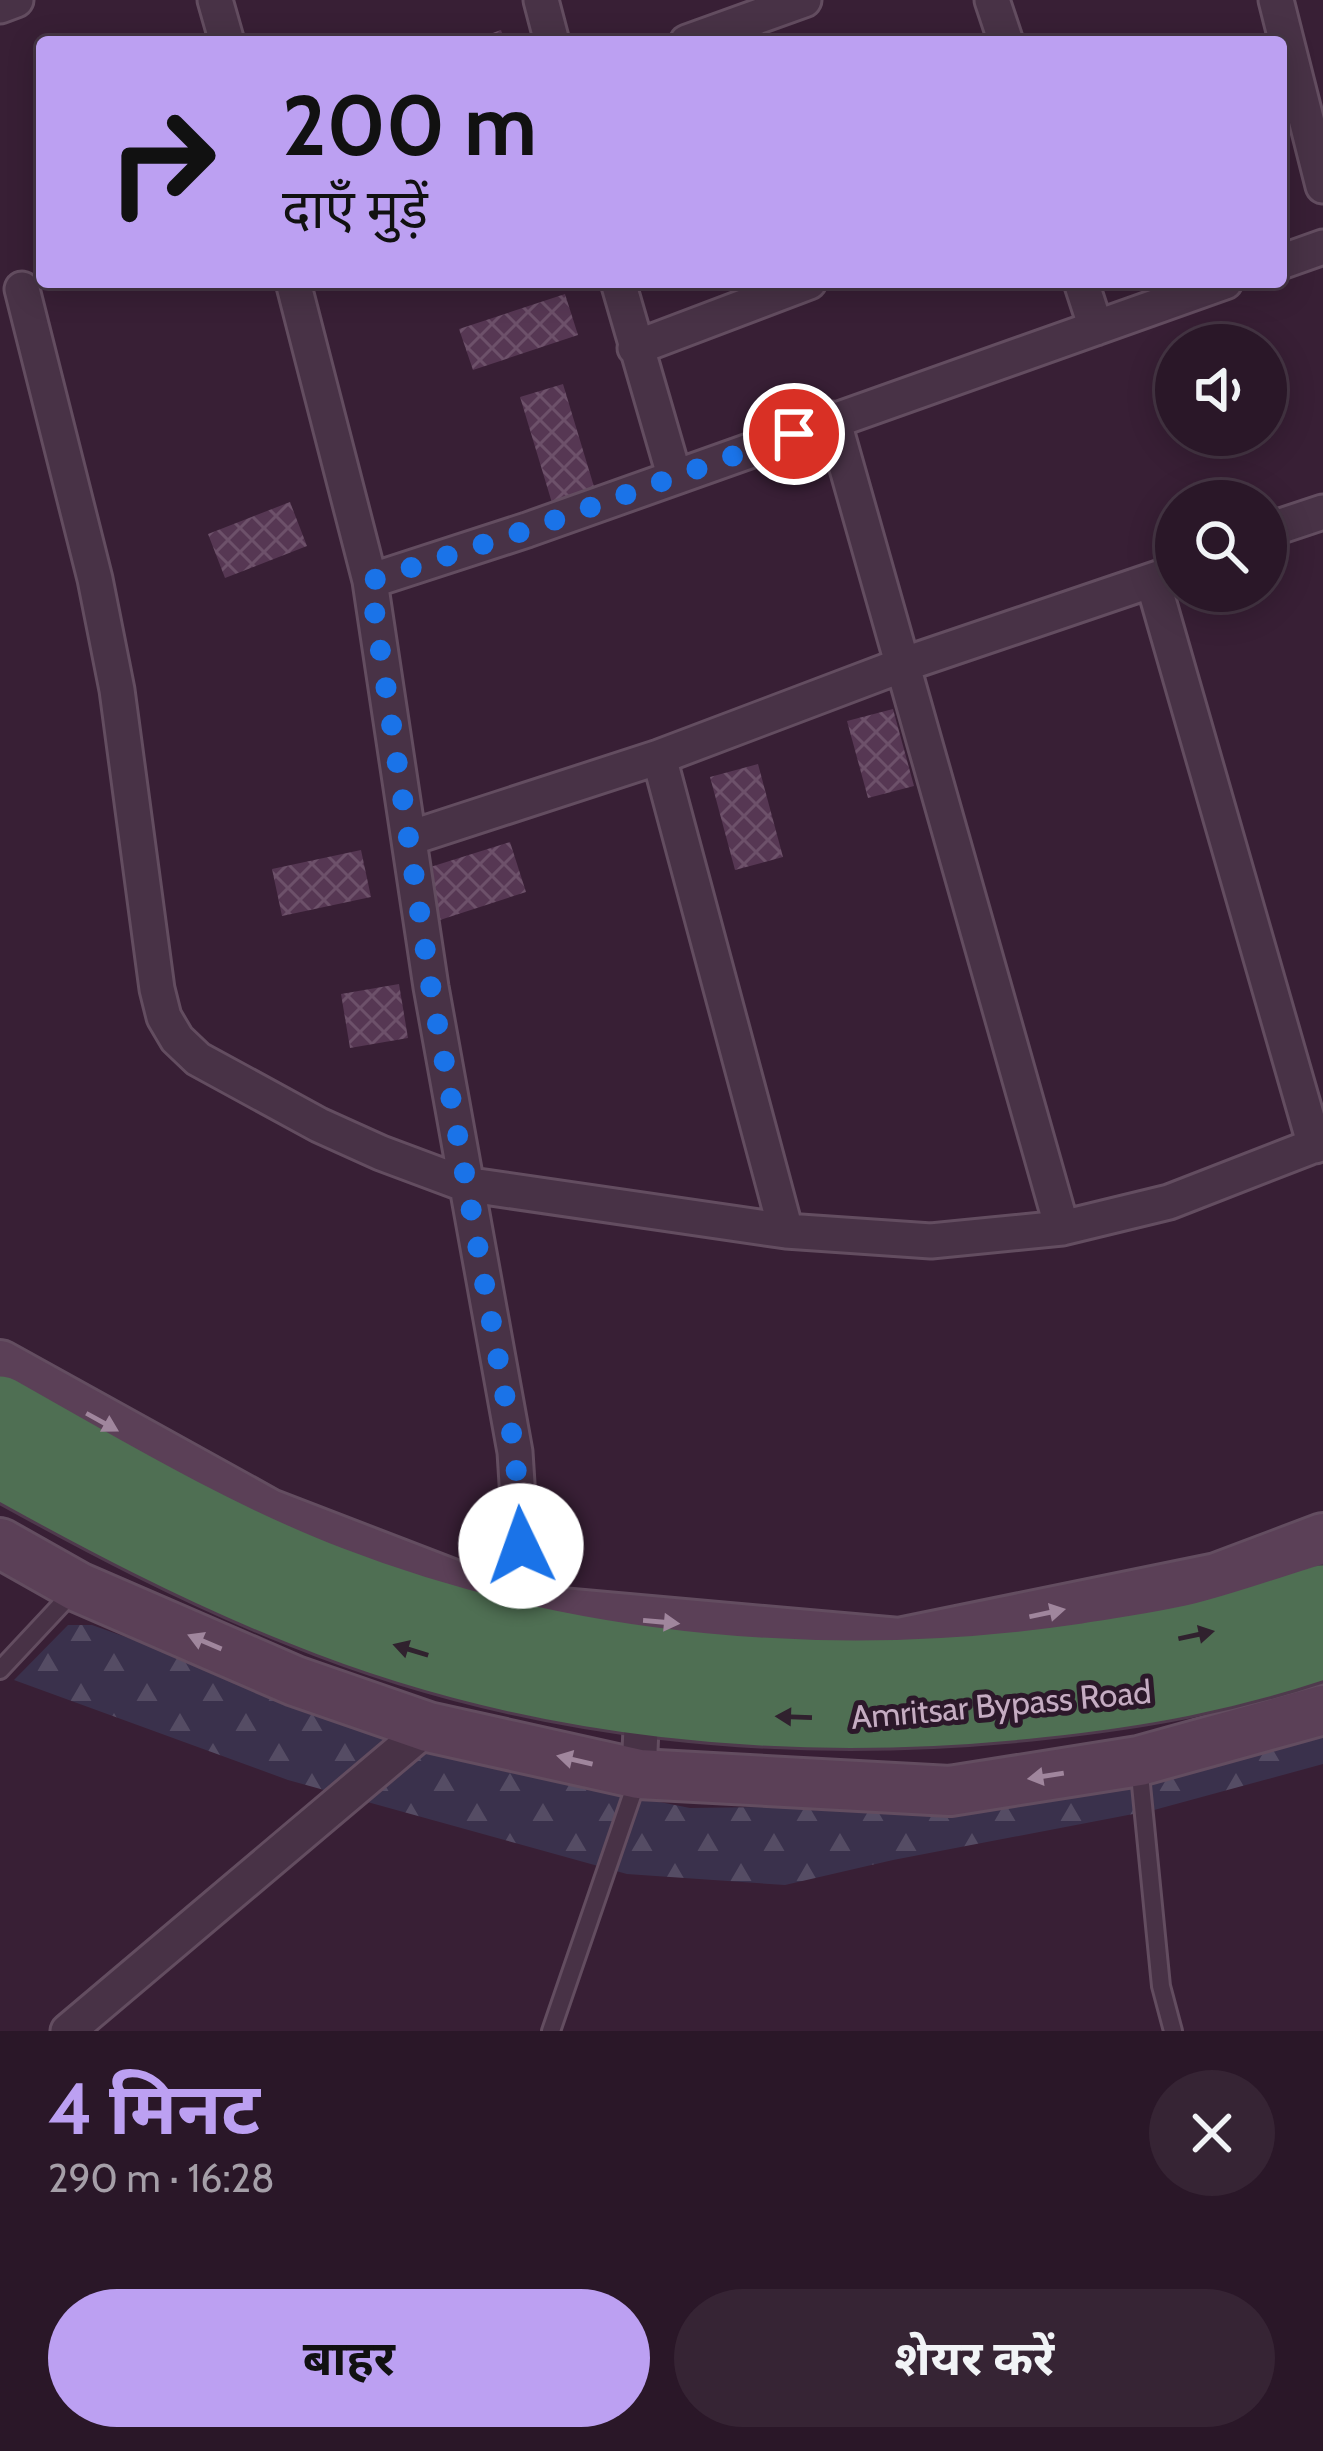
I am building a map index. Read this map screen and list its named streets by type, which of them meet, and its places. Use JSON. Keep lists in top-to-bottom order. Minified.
{"streets":{"highway":["Amritsar Bypass Road"]},"page":{"turn":["200 m","दाएँ मुड़ें"],"heading":["4 मिनट","290 m · 16:28"],"buttons":["बाहर","शेयर करें"]}}
